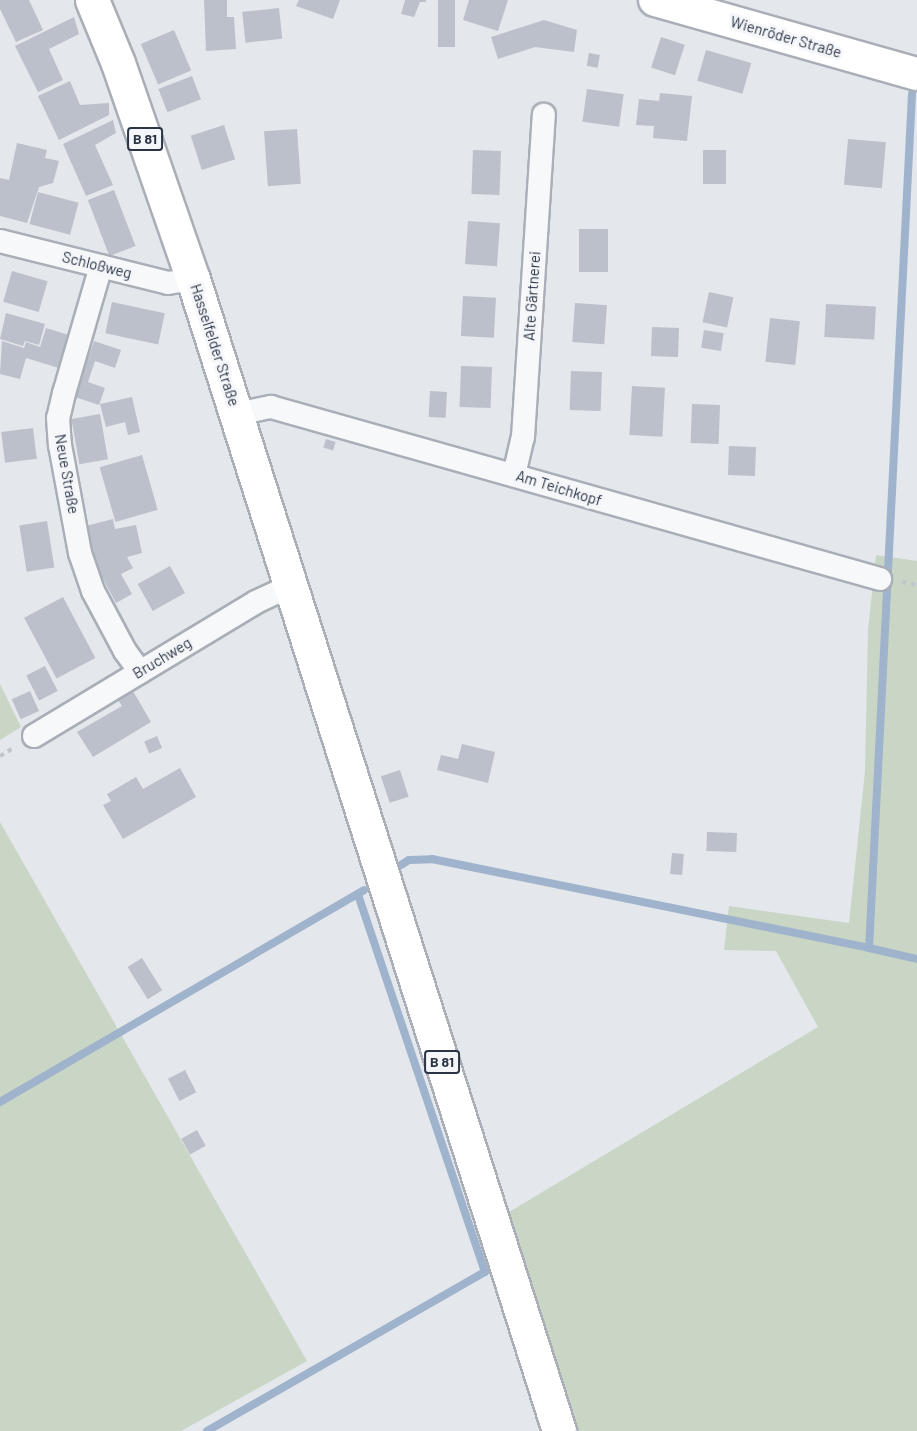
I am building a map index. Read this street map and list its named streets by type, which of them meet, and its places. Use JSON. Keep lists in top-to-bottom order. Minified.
{"streets":{"main road":["Wienröder Straße","B 81","Hasselfelder Straße"],"street":["Schloßweg","Alte Gärtnerei","Neue Straße","Am Teichkopf","Bruchweg"]},"crossings":[["Schloßweg","Hasselfelder Straße"],["Schloßweg","Neue Straße"],["Alte Gärtnerei","Am Teichkopf"],["Hasselfelder Straße","Am Teichkopf"],["Hasselfelder Straße","Bruchweg"],["Neue Straße","Bruchweg"]]}
